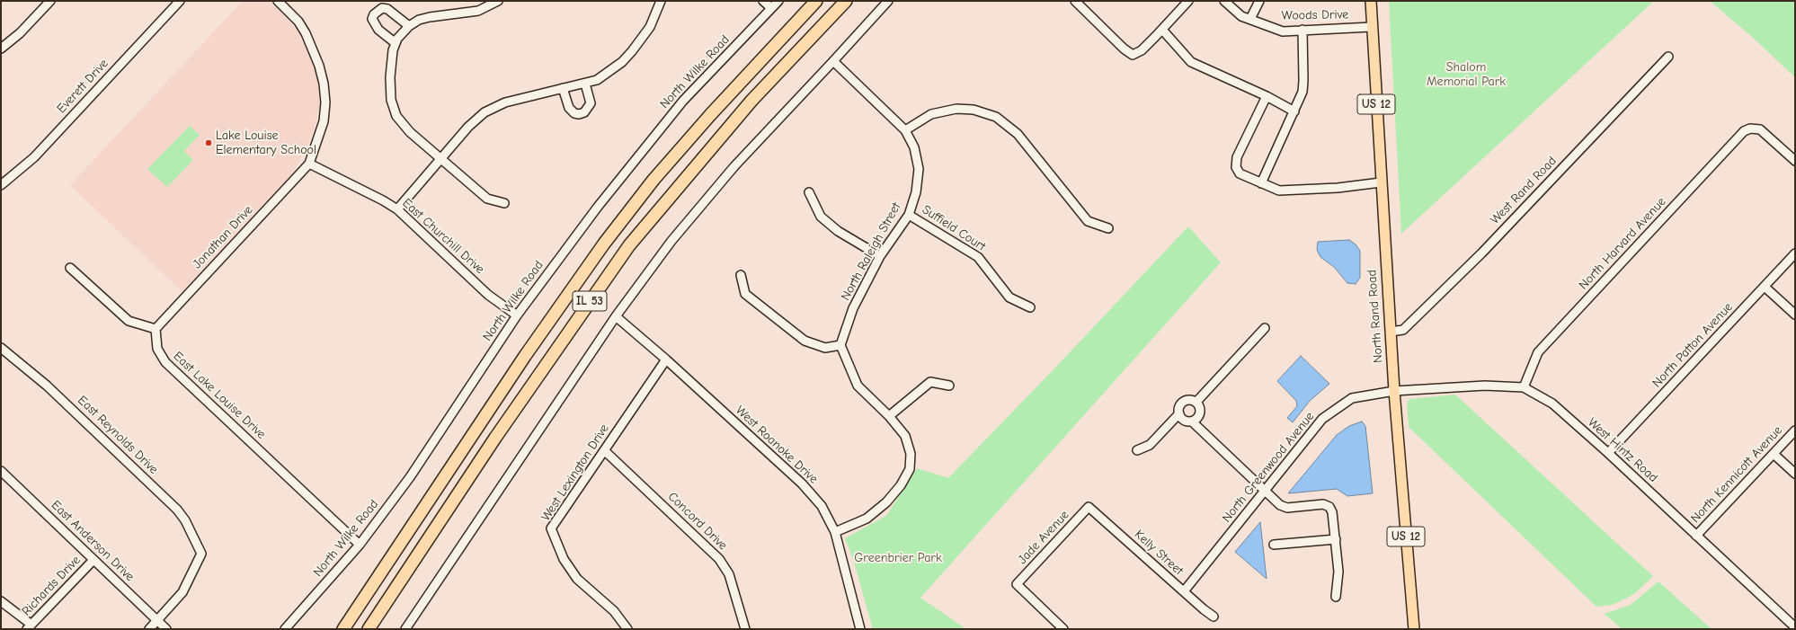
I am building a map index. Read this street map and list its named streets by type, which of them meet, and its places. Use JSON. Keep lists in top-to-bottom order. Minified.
{"streets":{"highway":["IL 53"],"main road":["US 12","North Rand Road"],"street":["Woods Drive","North Wilke Road","Everett Drive","West Rand Road","Suffield Court","East Churchill Drive","Jonathan Drive","North Harvard Avenue","North Raleigh Street","North Patton Avenue","East Lake Louise Drive","East Reynolds Drive","West Roanoke Drive","West Hintz Road","North Greenwood Avenue","West Lexington Drive","North Kennicott Avenue","Concord Drive","Jade Avenue","East Anderson Drive","Kelly Street","Richards Drive"]},"crossings":[["Woods Drive","North Rand Road"],["North Wilke Road","East Churchill Drive"],["North Wilke Road","East Lake Louise Drive"],["West Rand Road","North Rand Road"],["Suffield Court","North Raleigh Street"],["East Churchill Drive","Jonathan Drive"],["Jonathan Drive","East Lake Louise Drive"],["North Harvard Avenue","West Hintz Road"],["North Rand Road","West Hintz Road"],["North Rand Road","North Greenwood Avenue"],["North Patton Avenue","West Hintz Road"],["East Reynolds Drive","East Anderson Drive"],["West Roanoke Drive","West Lexington Drive"],["West Hintz Road","North Greenwood Avenue"],["West Hintz Road","North Kennicott Avenue"],["North Greenwood Avenue","Kelly Street"],["West Lexington Drive","Concord Drive"],["Jade Avenue","Kelly Street"],["East Anderson Drive","Richards Drive"]],"parks":["Shalom Memorial Park","Greenbrier Park"],"places":["Lake Louise Elementary School"]}
